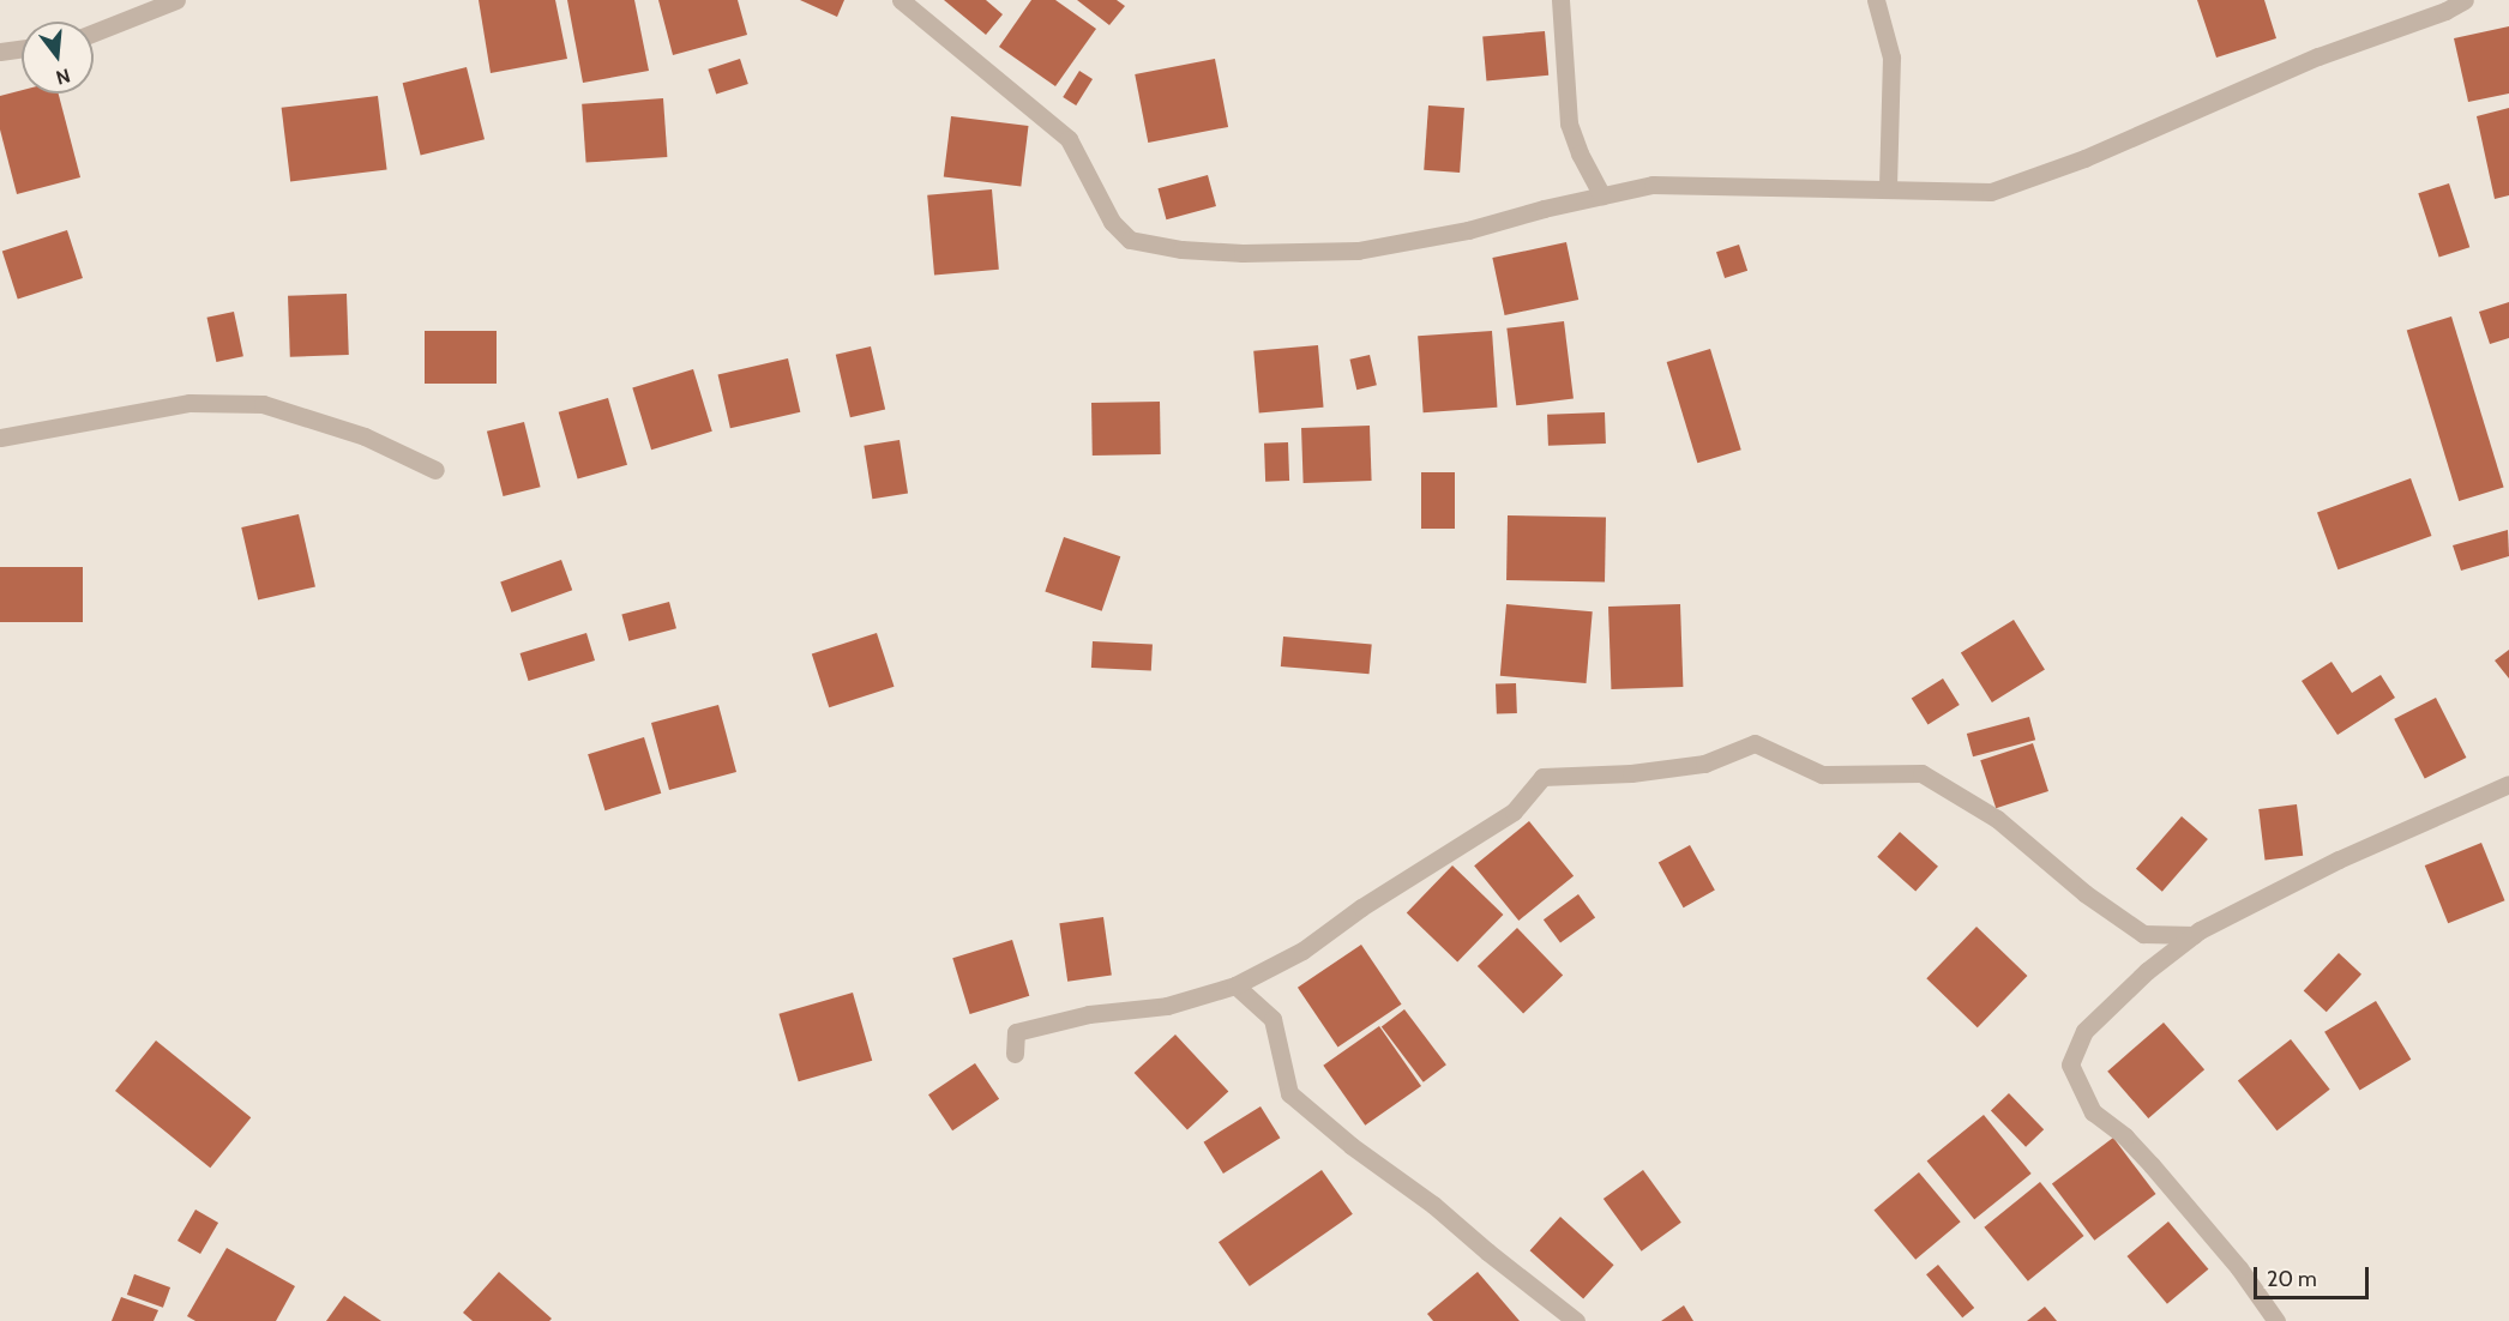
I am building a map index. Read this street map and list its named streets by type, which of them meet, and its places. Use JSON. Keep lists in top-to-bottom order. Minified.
{"scale_bar":"20 m","north":"bottom"}
